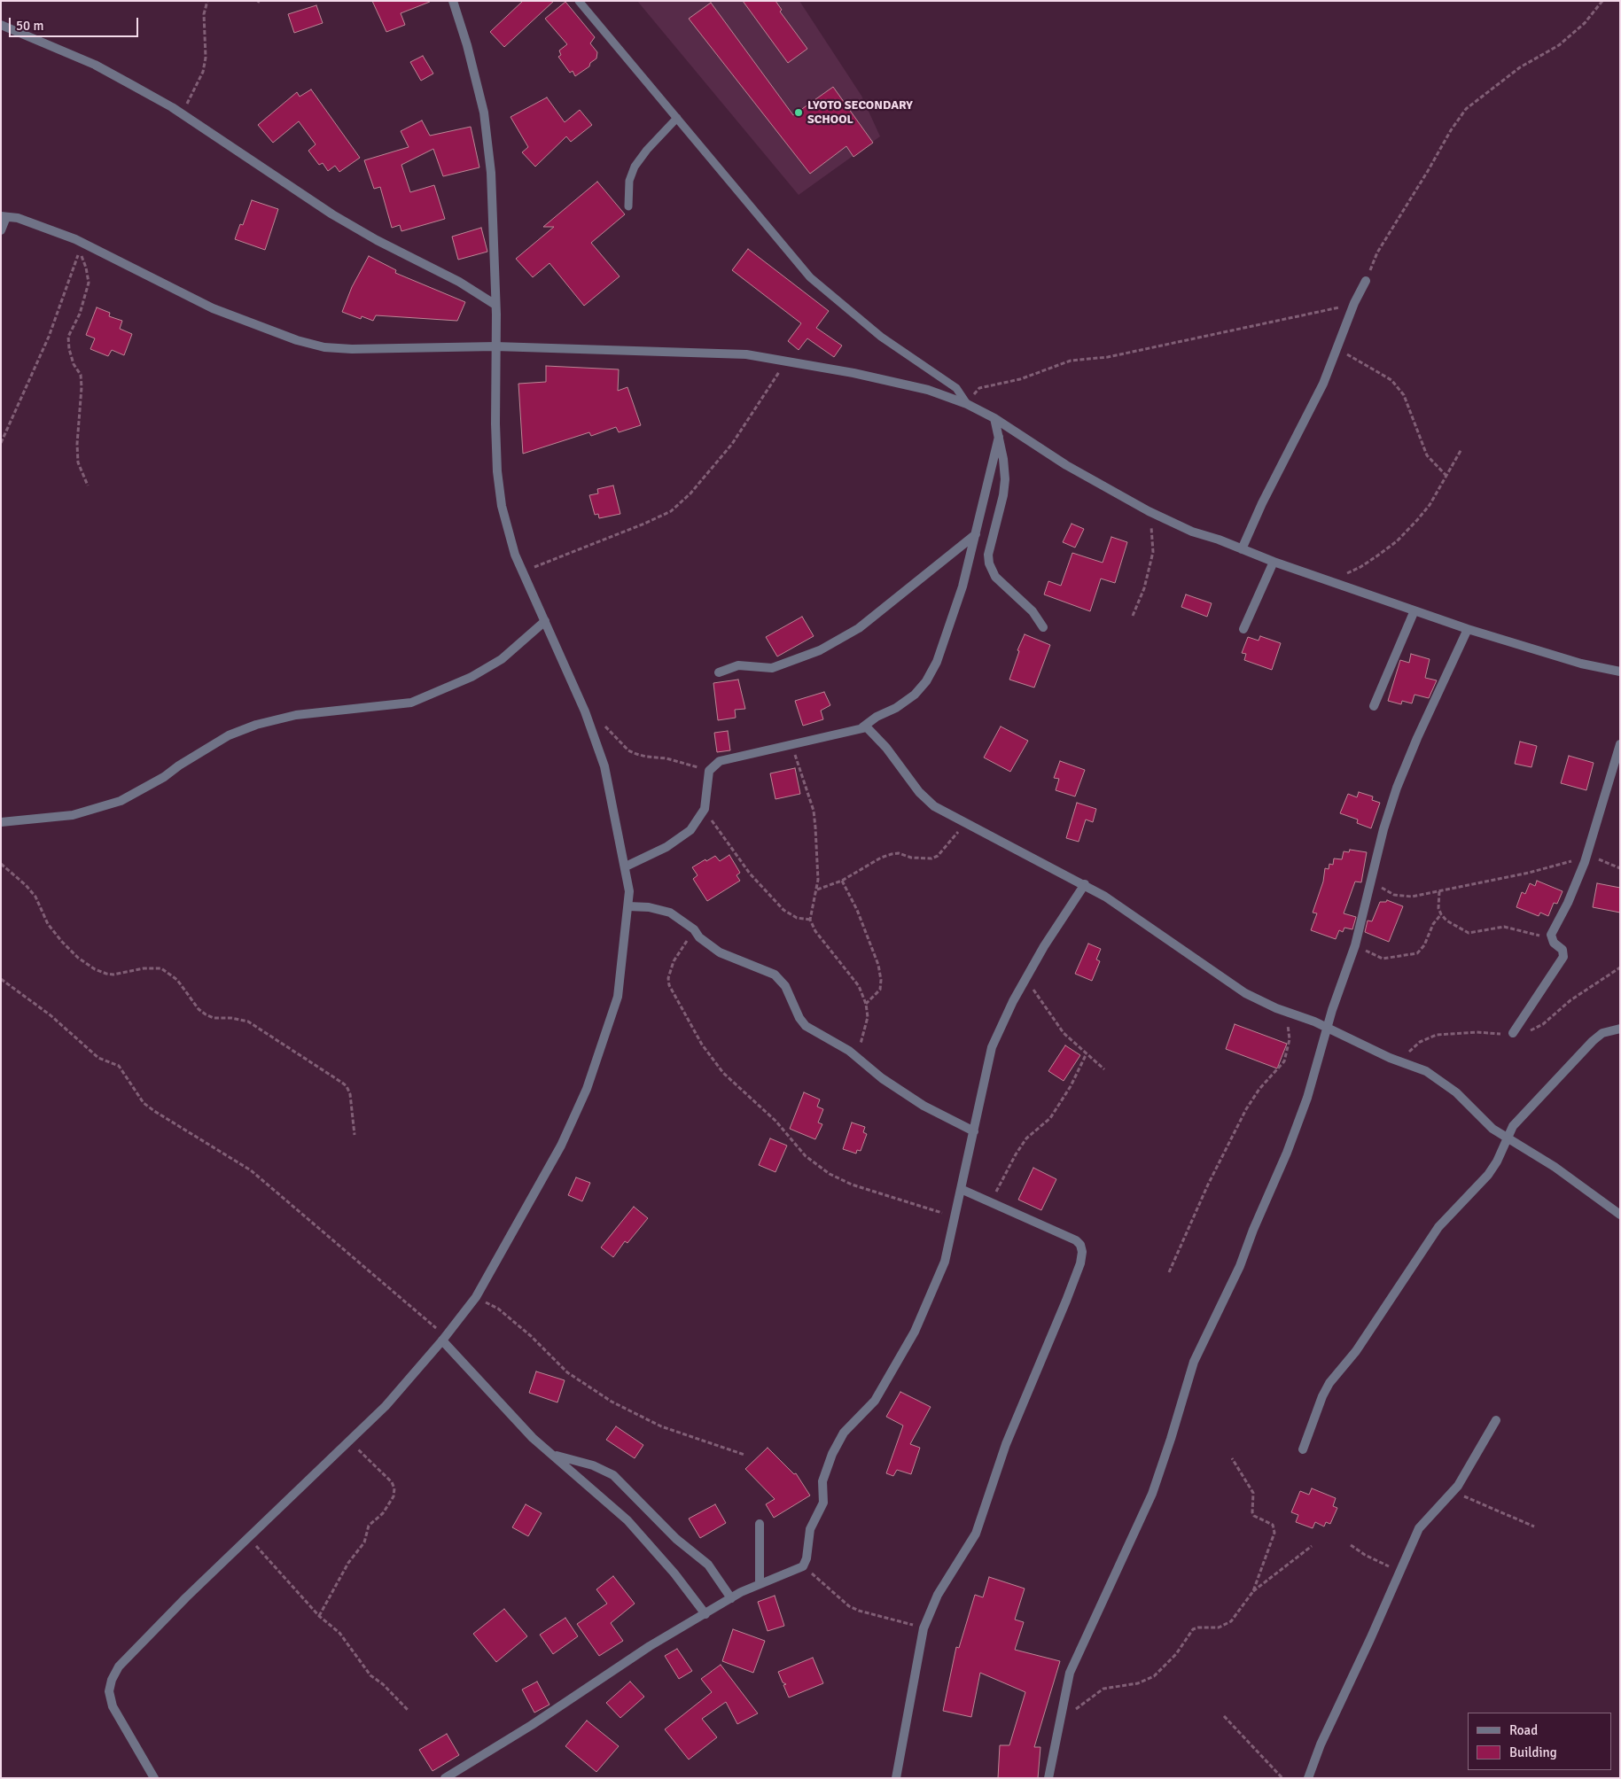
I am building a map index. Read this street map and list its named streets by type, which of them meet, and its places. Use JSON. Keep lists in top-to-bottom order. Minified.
{"places":["LYOTO SECONDARY SCHOOL"],"legend":["Road","Building"],"scale_bar":"50 m"}
